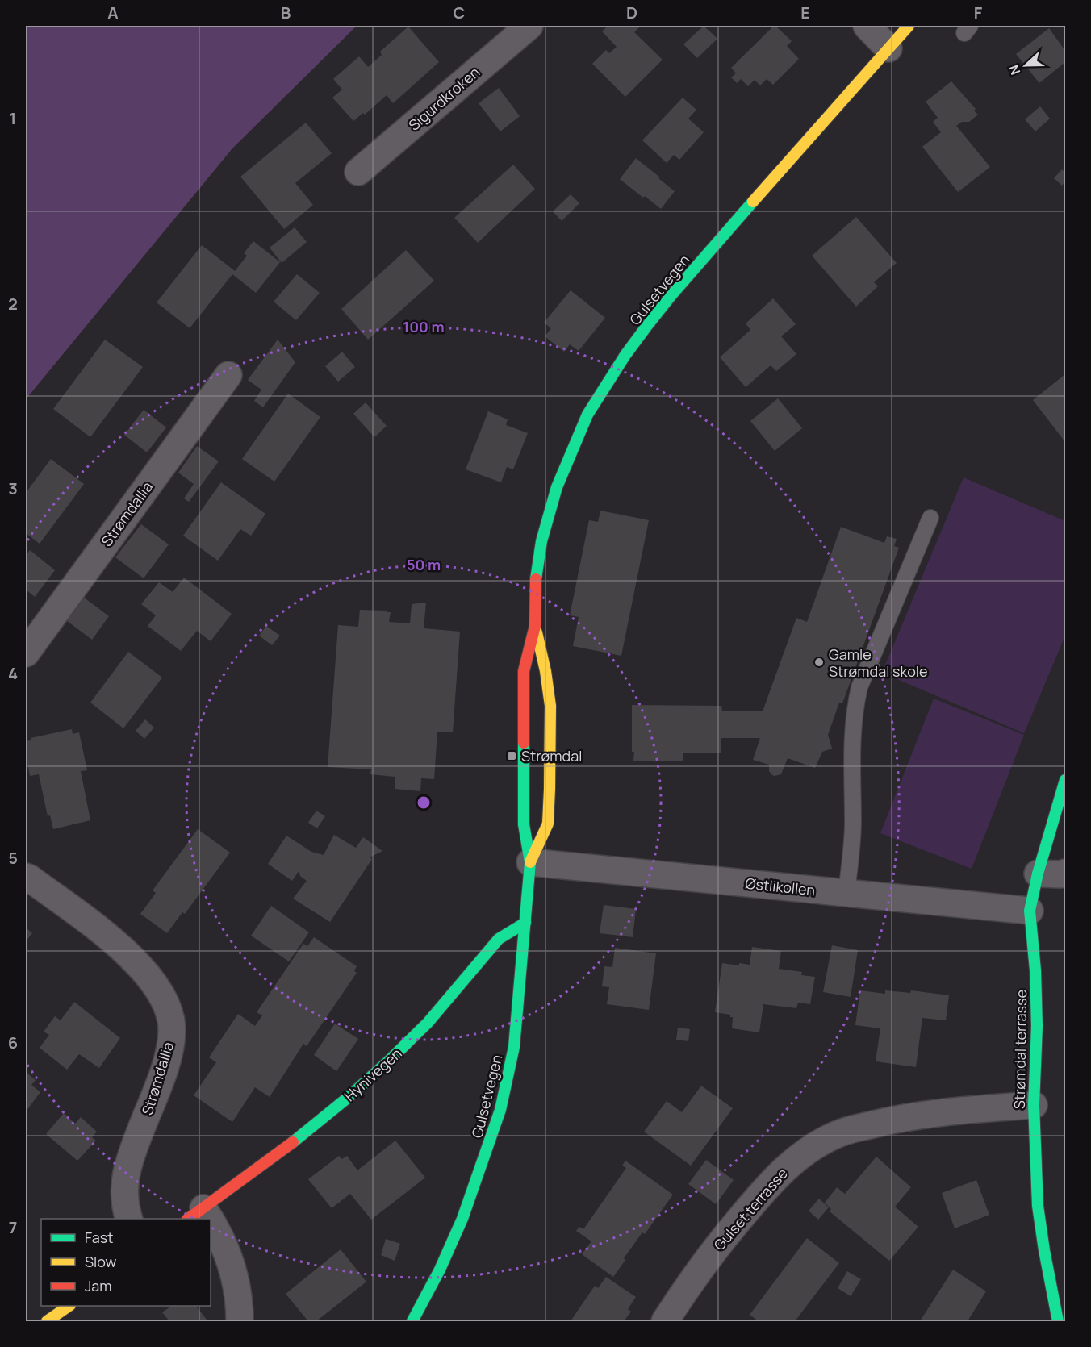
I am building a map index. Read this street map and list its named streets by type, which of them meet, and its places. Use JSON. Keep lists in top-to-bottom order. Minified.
{"streets":{"main road":["Gulsetvegen","Strømdal terrasse","Hynivegen"],"street":["Sigurdkroken","Strømdallia","Østlikollen","Gulset terrasse"]},"crossings":[["Gulsetvegen","Østlikollen"],["Gulsetvegen","Hynivegen"],["Østlikollen","Strømdal terrasse"],["Strømdal terrasse","Gulset terrasse"]],"places":{"other":["Gamle Strømdal skole"],"transit":["Strømdal"]},"legend":["Fast","Slow","Jam"],"north":"left","grid":{"columns":["A","B","C","D","E","F"],"rows":["1","2","3","4","5","6","7"]},"rings":["100 m","50 m"]}
